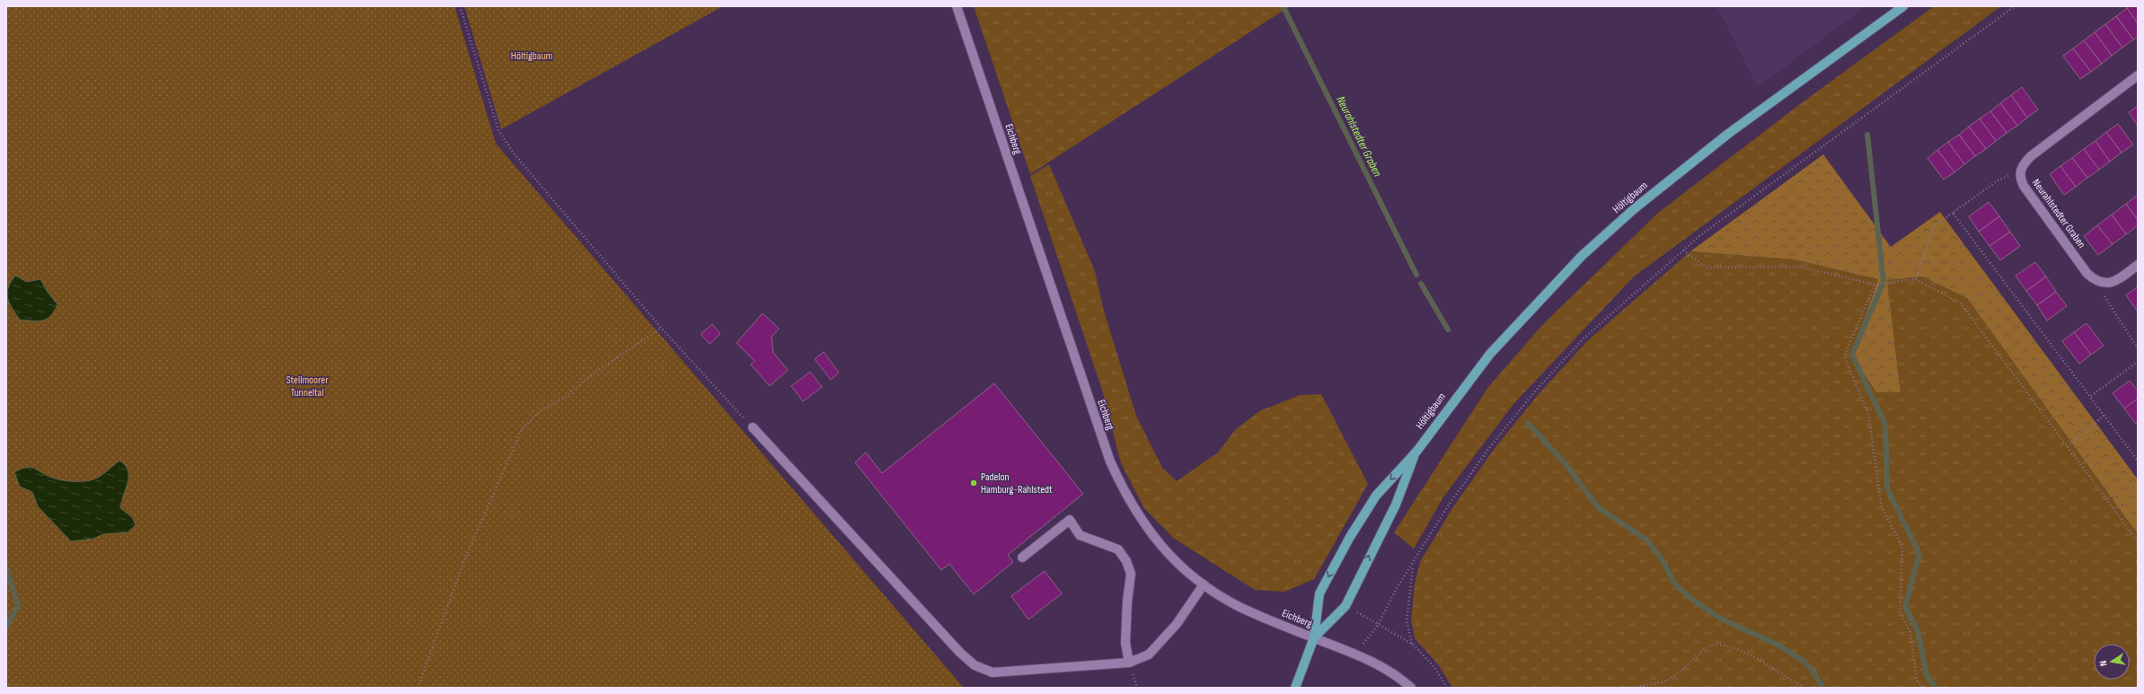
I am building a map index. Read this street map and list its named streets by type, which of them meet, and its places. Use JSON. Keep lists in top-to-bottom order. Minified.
{"streets":{"main road":["Höltigbaum"],"street":["Eichberg","Neurahlstedter Graben"]},"crossings":[["Eichberg","Höltigbaum"]],"water":["Neurahlstedter Graben"],"parks":["Höltigbaum","Stellmoorer Tunneltal"],"places":["Padelon Hamburg-Rahlstedt"],"north":"left"}
